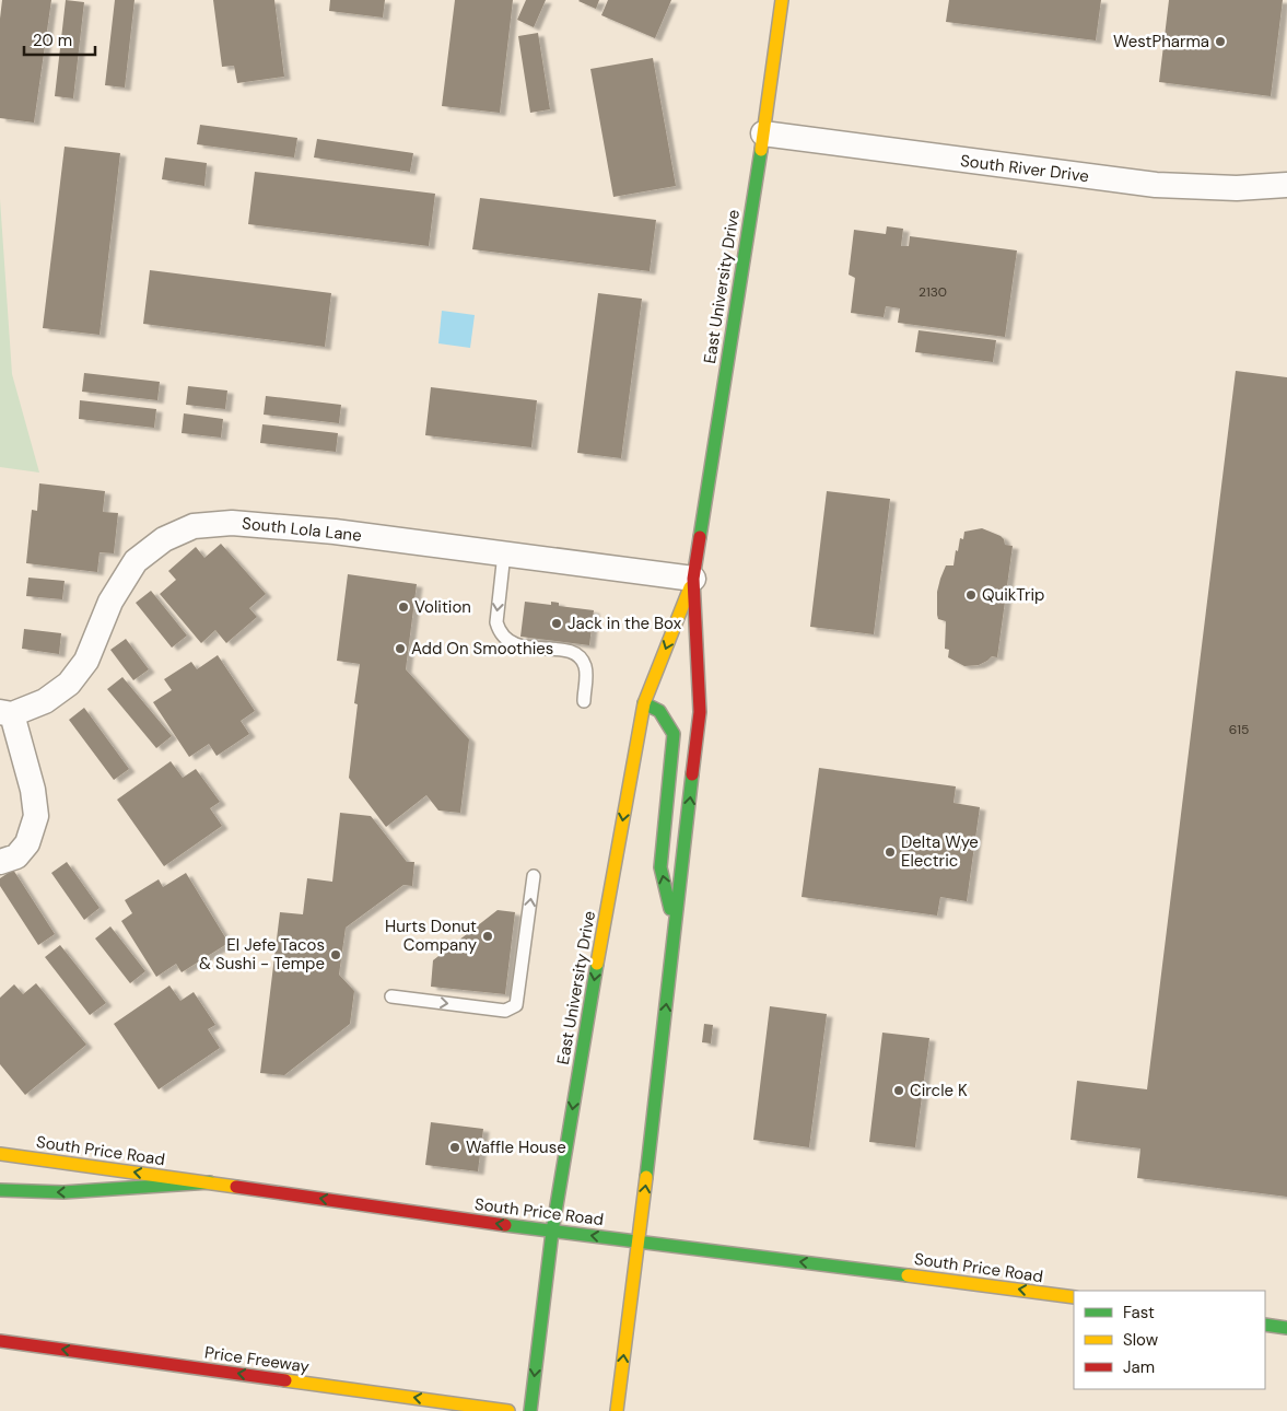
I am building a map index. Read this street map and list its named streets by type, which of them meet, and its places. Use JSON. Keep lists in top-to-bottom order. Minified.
{"streets":{"main road":["East University Drive","South Price Road","Price Freeway"],"street":["South River Drive","South Lola Lane"]},"crossings":[["South River Drive","East University Drive"],["East University Drive","South Lola Lane"],["East University Drive","South Price Road"]],"one_way":["South Price Road","Price Freeway"],"places":["WestPharma","QuikTrip","Volition","Jack in the Box","Add On Smoothies","Delta Wye Electric","Hurts Donut Company","El Jefe Tacos & Sushi - Tempe","Circle K","Waffle House"],"house_numbers":["2130","615"],"legend":["Fast","Slow","Jam"],"scale_bar":"20 m"}
